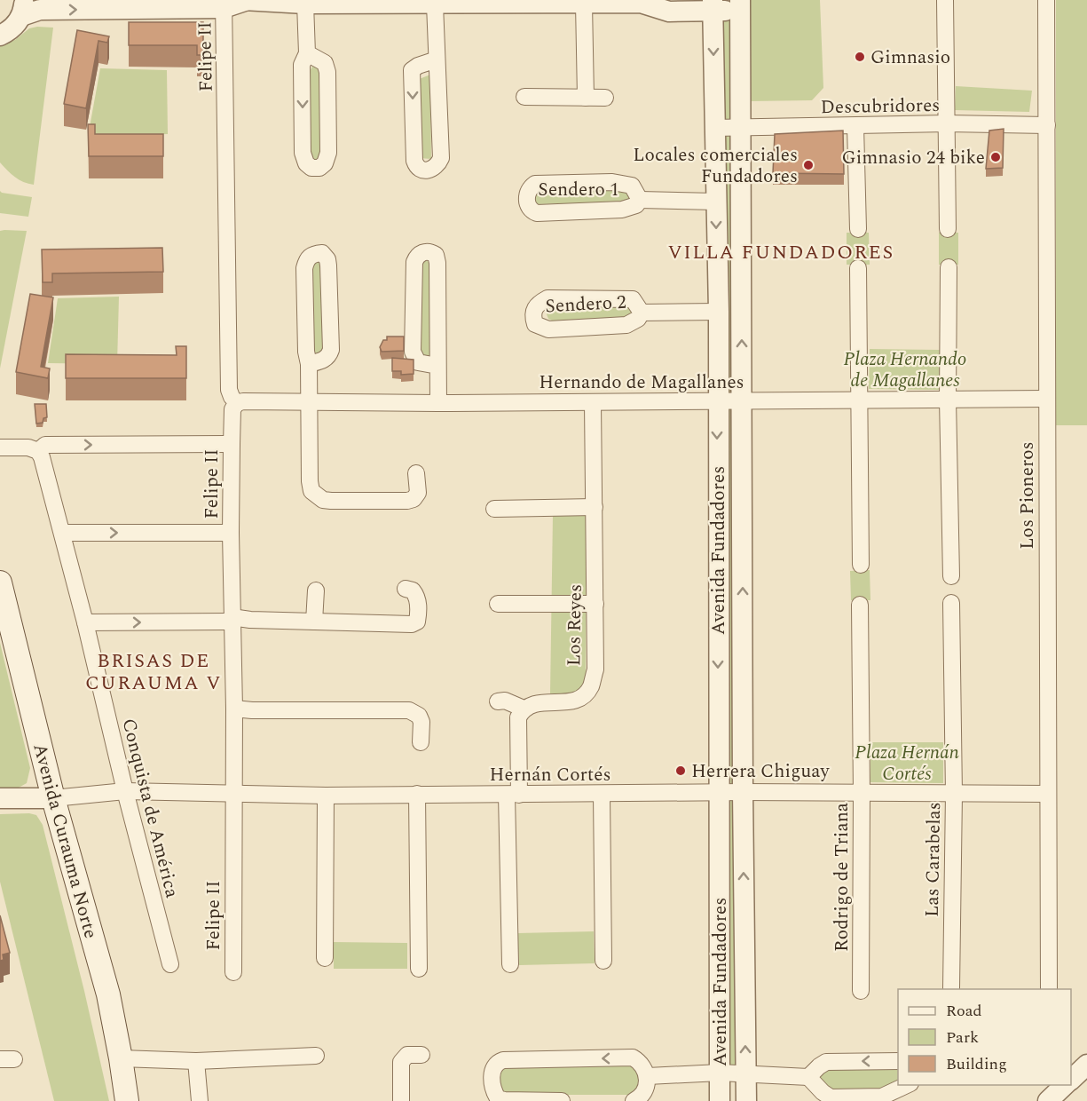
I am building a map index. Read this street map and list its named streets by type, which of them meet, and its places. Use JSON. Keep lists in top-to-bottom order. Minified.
{"streets":{"main road":["Avenida Curauma Norte"],"street":["Felipe II","Descubridores","Sendero 1","Sendero 2","Hernando de Magallanes","Los Pioneros","Avenida Fundadores","Los Reyes","Hernán Cortés","Conquista de América","Las Carabelas","Rodrigo de Triana"]},"crossings":[["Felipe II","Hernando de Magallanes"],["Felipe II","Hernán Cortés"],["Descubridores","Los Pioneros"],["Descubridores","Avenida Fundadores"],["Sendero 1","Avenida Fundadores"],["Sendero 2","Avenida Fundadores"],["Hernando de Magallanes","Los Pioneros"],["Hernando de Magallanes","Avenida Fundadores"],["Hernando de Magallanes","Los Reyes"],["Los Pioneros","Hernán Cortés"],["Avenida Fundadores","Hernán Cortés"],["Hernán Cortés","Conquista de América"],["Hernán Cortés","Avenida Curauma Norte"],["Hernán Cortés","Las Carabelas"],["Hernán Cortés","Rodrigo de Triana"]],"districts":["VILLA FUNDADORES","BRISAS DE CURAUMA V"],"parks":["Plaza Hernando de Magallanes","Plaza Hernán Cortés"],"places":["Gimnasio","Gimnasio 24 bike","Locales comerciales Fundadores","Herrera Chiguay"],"legend":["Road","Park","Building"]}
